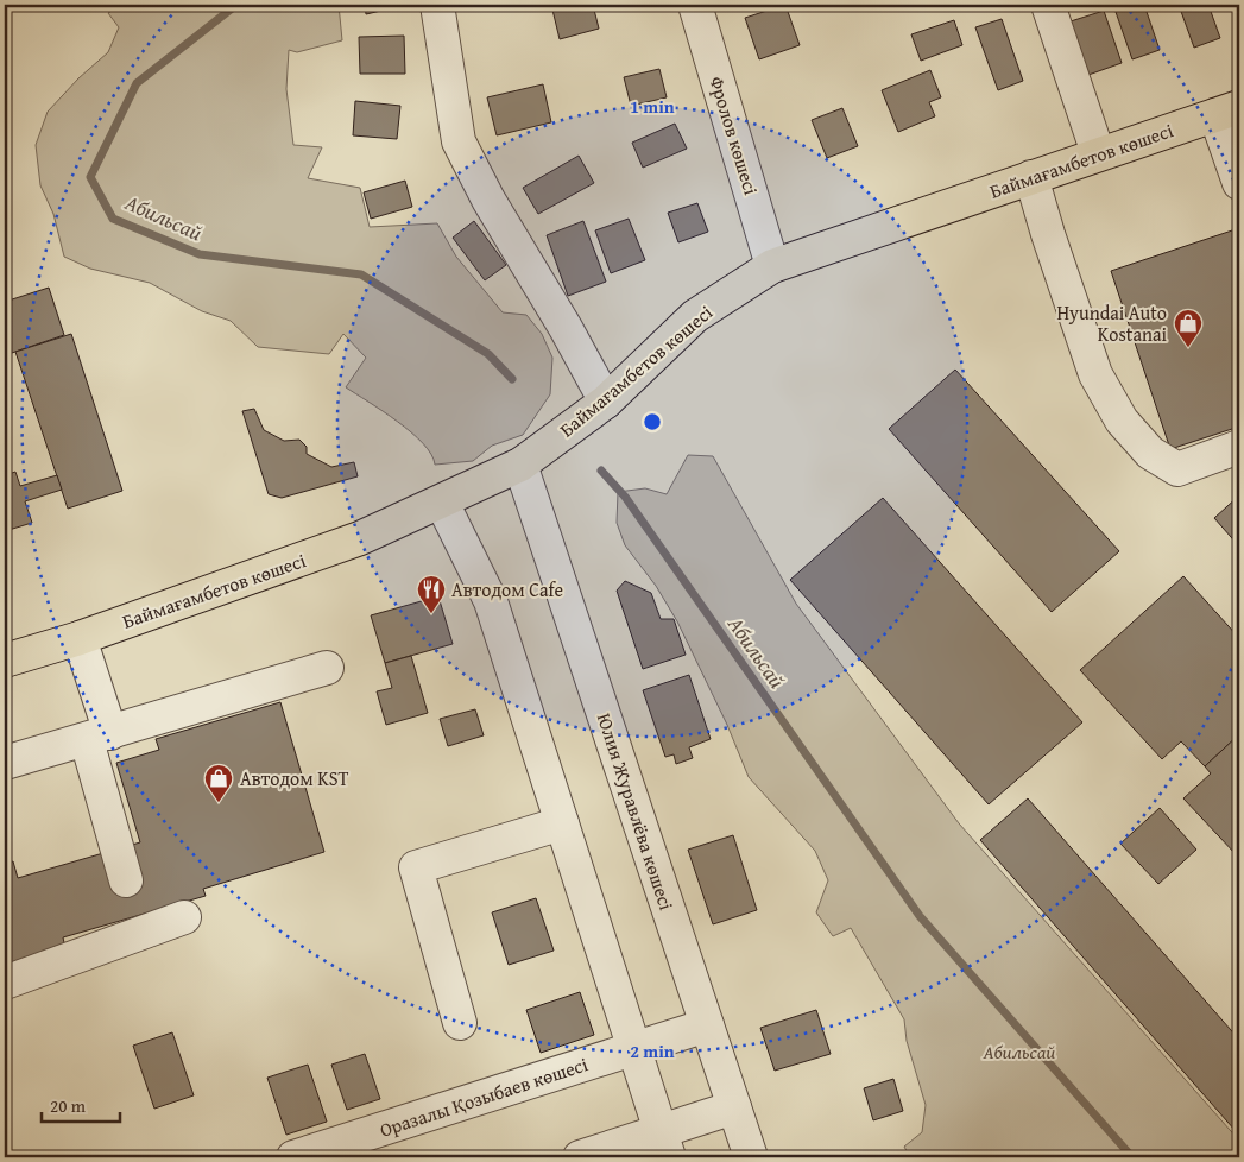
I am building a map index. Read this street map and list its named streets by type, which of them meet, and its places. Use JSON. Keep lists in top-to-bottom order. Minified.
{"streets":{"main road":["Баймағамбетов көшесі"],"street":["Фролов көшесі","Юлия Журавлёва көшесі","Оразалы Қозыбаев көшесі"]},"crossings":[["Фролов көшесі","Баймағамбетов көшесі"],["Баймағамбетов көшесі","Юлия Журавлёва көшесі"],["Юлия Журавлёва көшесі","Оразалы Қозыбаев көшесі"]],"water":["Абильсай"],"parks":["Абильсай"],"places":{"shop":["Hyundai Auto Kostanai","Автодом KST"],"restaurant":["Автодом Cafe"]},"scale_bar":"20 m","rings":["1 min","2 min"]}
